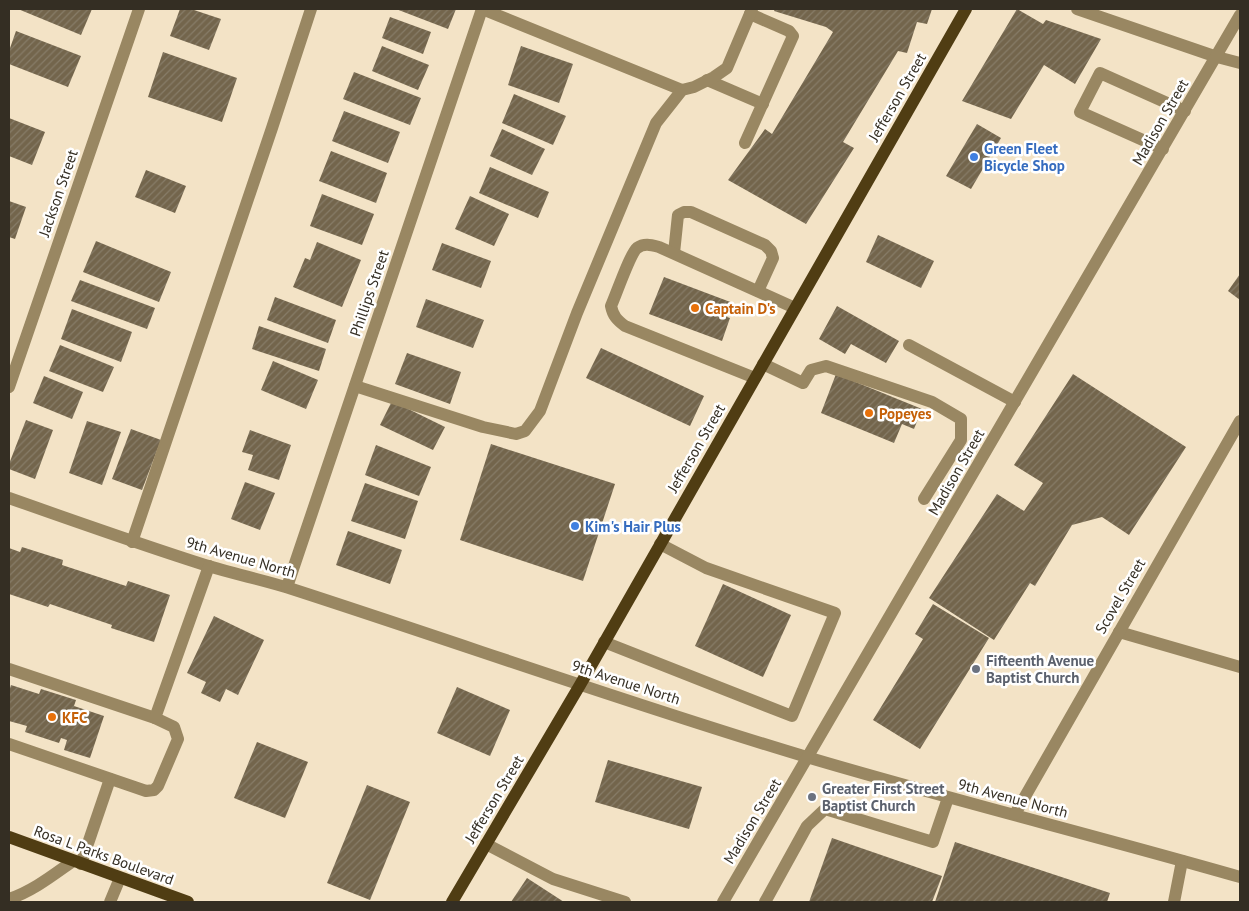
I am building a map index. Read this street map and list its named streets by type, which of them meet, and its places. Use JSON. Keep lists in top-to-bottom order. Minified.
{"streets":{"main road":["Jefferson Street","Rosa L Parks Boulevard"],"street":["Madison Street","Jackson Street","Phillips Street","9th Avenue North","Scovel Street"]},"crossings":[["Jefferson Street","9th Avenue North"],["Madison Street","9th Avenue North"],["Phillips Street","9th Avenue North"],["9th Avenue North","Scovel Street"]],"places":["Green Fleet Bicycle Shop","Captain D's","Popeyes","Kim's Hair Plus","Fifteenth Avenue Baptist Church","KFC","Greater First Street Baptist Church"]}
